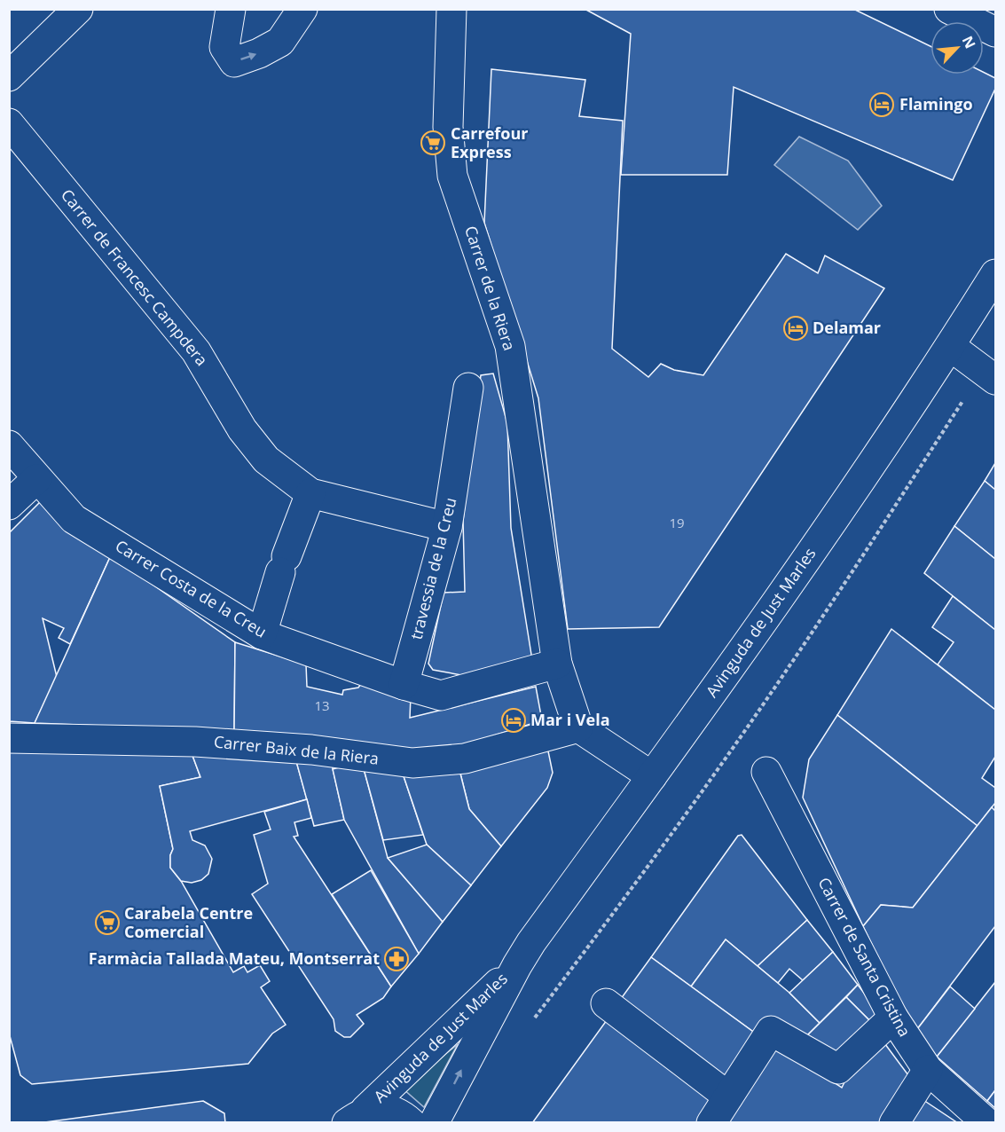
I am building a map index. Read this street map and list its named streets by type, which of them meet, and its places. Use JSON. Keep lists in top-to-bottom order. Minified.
{"streets":{"street":["Carrer de Francesc Campdera","Carrer de la Riera","travessia de la Creu","Carrer Costa de la Creu","Avinguda de Just Marles","Carrer Baix de la Riera","Carrer de Santa Cristina"]},"crossings":[["Carrer de Francesc Campdera","travessia de la Creu"],["Carrer de la Riera","Carrer Costa de la Creu"],["Carrer de la Riera","Carrer Baix de la Riera"],["travessia de la Creu","Carrer Costa de la Creu"]],"places":{"hotel":["Flamingo","Delamar","Mar i Vela"],"supermarket":["Carrefour Express","Carabela Centre Comercial"],"pharmacy":["Farmàcia Tallada Mateu, Montserrat"]},"house_numbers":["19","13"],"north":"top right"}
